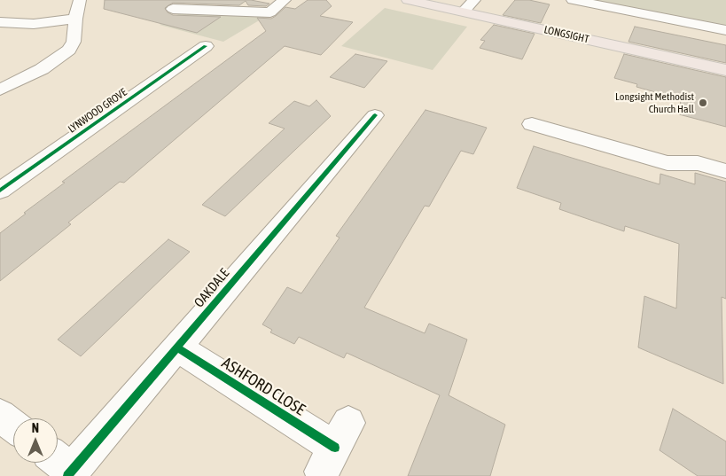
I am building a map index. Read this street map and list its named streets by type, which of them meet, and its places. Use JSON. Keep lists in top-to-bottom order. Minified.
{"streets":{"main road":["LONGSIGHT"],"street":["LYNWOOD GROVE","OAKDALE","ASHFORD CLOSE"]},"crossings":[["OAKDALE","ASHFORD CLOSE"]],"places":["Longsight Methodist Church Hall"],"north":"top"}
